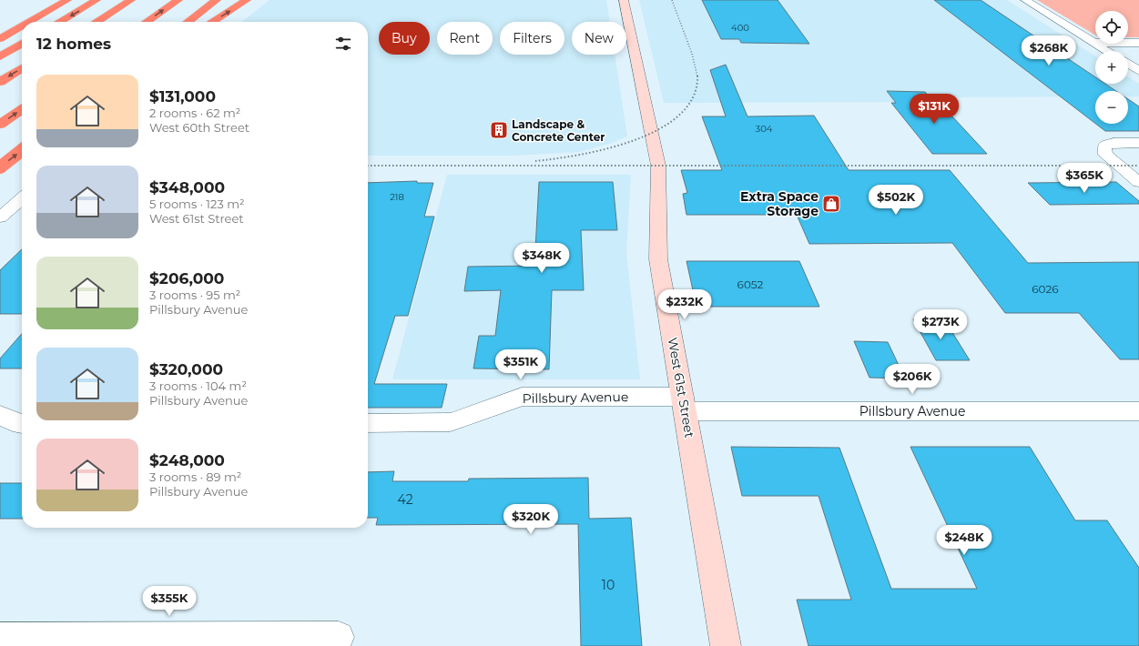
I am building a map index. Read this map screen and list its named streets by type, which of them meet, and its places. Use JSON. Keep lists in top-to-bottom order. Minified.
{"streets":{"street":["West 61st Street","Pillsbury Avenue"]},"crossings":[["West 61st Street","Pillsbury Avenue"]],"places":{"building":["Landscape & Concrete Center"],"shop":["Extra Space Storage"]},"house_numbers":["400","304","218","6052","6026","42","10"],"page":{"map_buttons":["+","−"],"chip":["Buy","Rent","Filters","New"],"heading":"12 homes","price":["$268K","$131K","$365K","$502K","$348K","$232K","$273K","$351K","$206K","$320K","$248K","$355K"],"list":[{"name":"$131,000","note":"2 rooms · 62 m² · West 60th Street"},{"name":"$348,000","note":"5 rooms · 123 m² · West 61st Street"},{"name":"$206,000","note":"3 rooms · 95 m² · Pillsbury Avenue"},{"name":"$320,000","note":"3 rooms · 104 m² · Pillsbury Avenue"},{"name":"$248,000","note":"3 rooms · 89 m² · Pillsbury Avenue"}]}}
